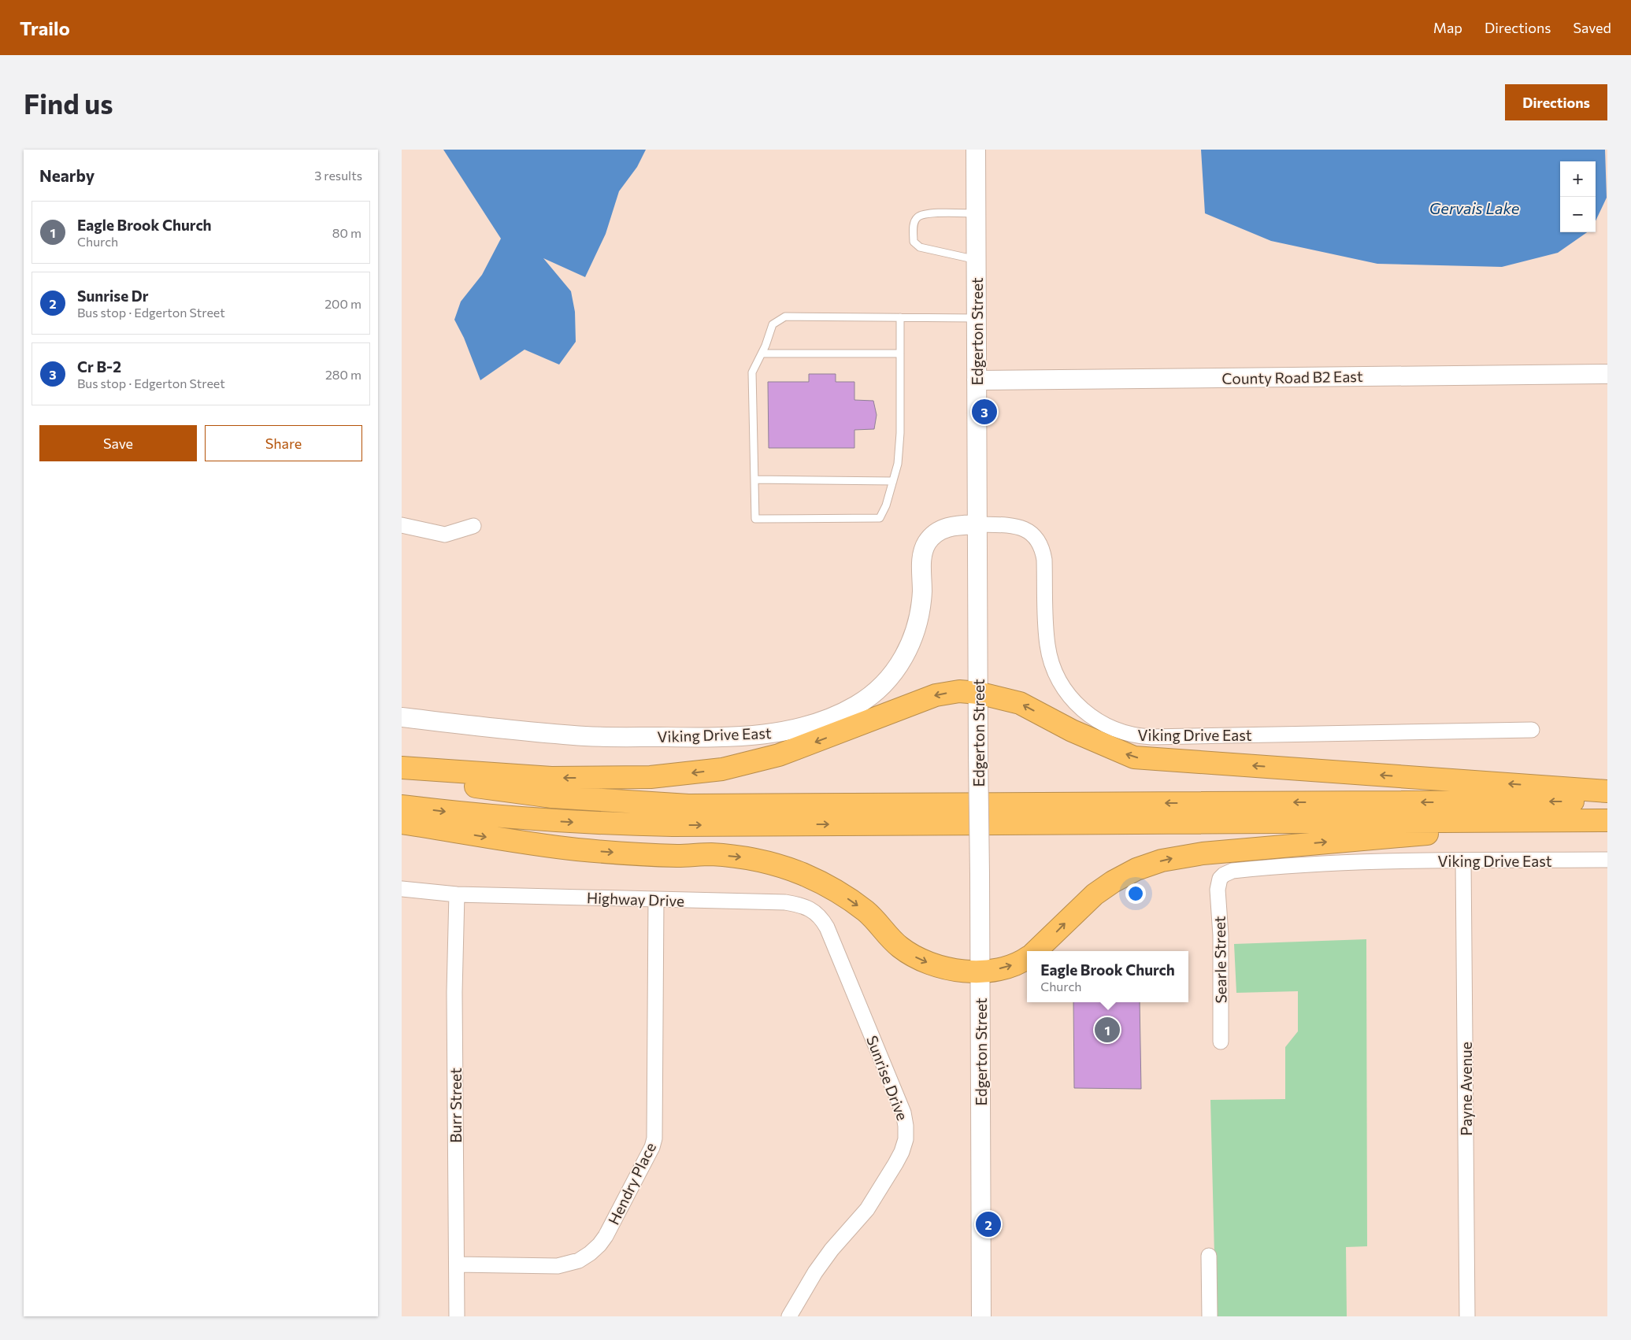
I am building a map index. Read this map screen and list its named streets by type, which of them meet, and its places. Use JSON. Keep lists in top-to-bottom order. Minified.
{"streets":{"street":["Edgerton Street","County Road B2 East","Viking Drive East","Highway Drive","Searle Street","Sunrise Drive","Payne Avenue","Burr Street","Hendry Place"]},"crossings":[["Edgerton Street","County Road B2 East"],["Edgerton Street","Viking Drive East"],["Viking Drive East","Searle Street"],["Viking Drive East","Payne Avenue"],["Highway Drive","Sunrise Drive"],["Highway Drive","Burr Street"],["Highway Drive","Hendry Place"],["Burr Street","Hendry Place"]],"water":["Gervais Lake"],"page":{"header":"Trailo","nav":["Map","Directions","Saved"],"buttons":["Directions",["Save","Share"]],"title":"Find us","heading":["Nearby","3 results"],"map_buttons":["+","−"],"list":[{"mark":"1","name":"Eagle Brook Church","note":"Church","value":"80 m"},{"mark":"2","name":"Sunrise Dr","note":"Bus stop · Edgerton Street","value":"200 m"},{"mark":"3","name":"Cr B-2","note":"Bus stop · Edgerton Street","value":"280 m"}],"pins":["3","1","2"],"popup":["Eagle Brook Church","Church"]}}
